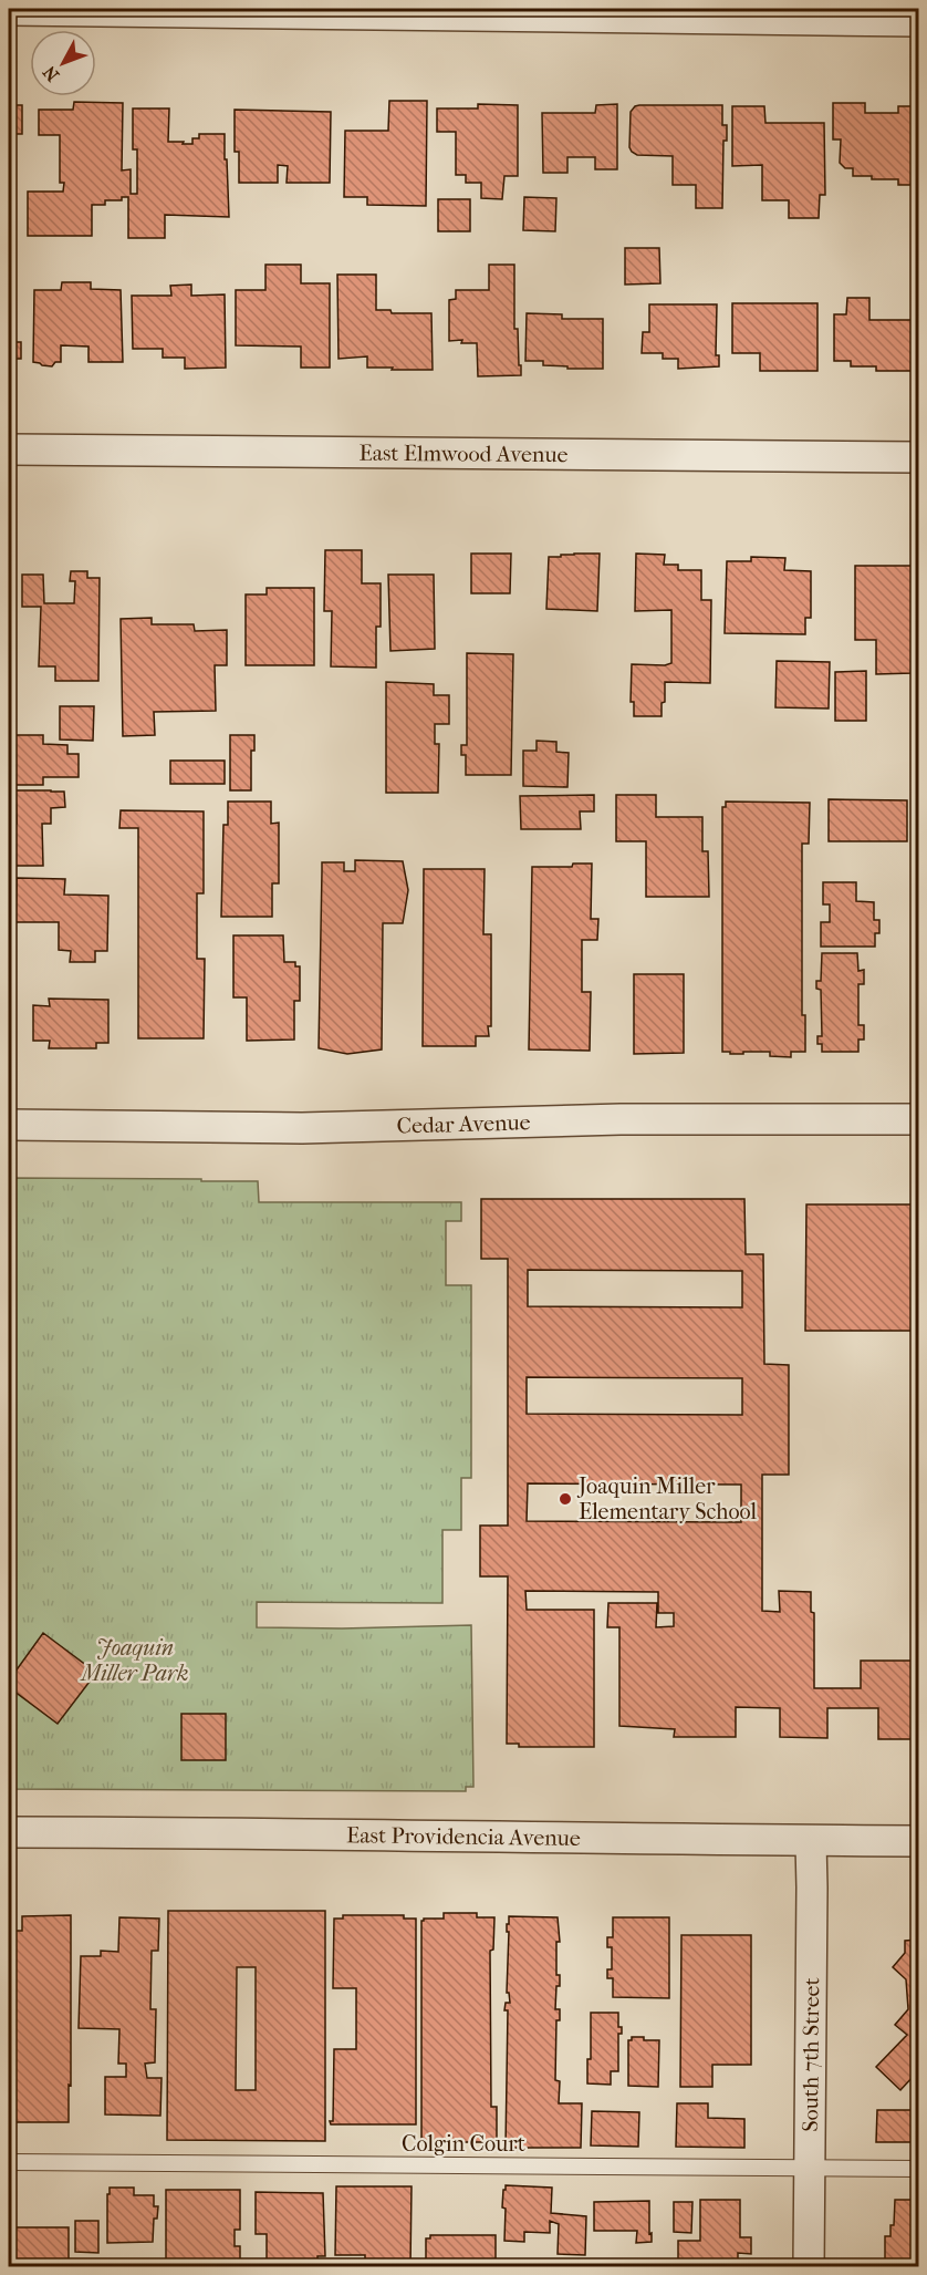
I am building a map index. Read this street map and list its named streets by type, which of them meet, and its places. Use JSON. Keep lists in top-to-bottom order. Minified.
{"streets":{"street":["East Elmwood Avenue","Cedar Avenue","East Providencia Avenue","South 7th Street"],"lane":["Colgin Court"]},"crossings":[["East Providencia Avenue","South 7th Street"],["South 7th Street","Colgin Court"]],"parks":["Joaquin Miller Park"],"places":["Joaquin Miller Elementary School"],"north":"bottom left"}
